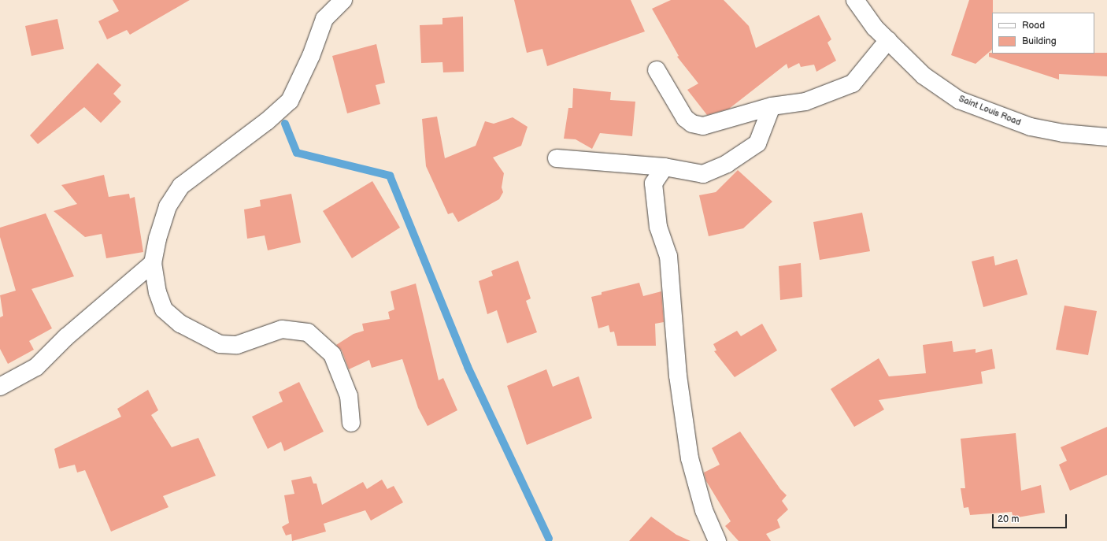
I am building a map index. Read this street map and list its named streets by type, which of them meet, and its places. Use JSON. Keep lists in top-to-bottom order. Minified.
{"streets":{"street":["Saint Louis Road"]},"legend":["Road","Building"],"scale_bar":"20 m"}
